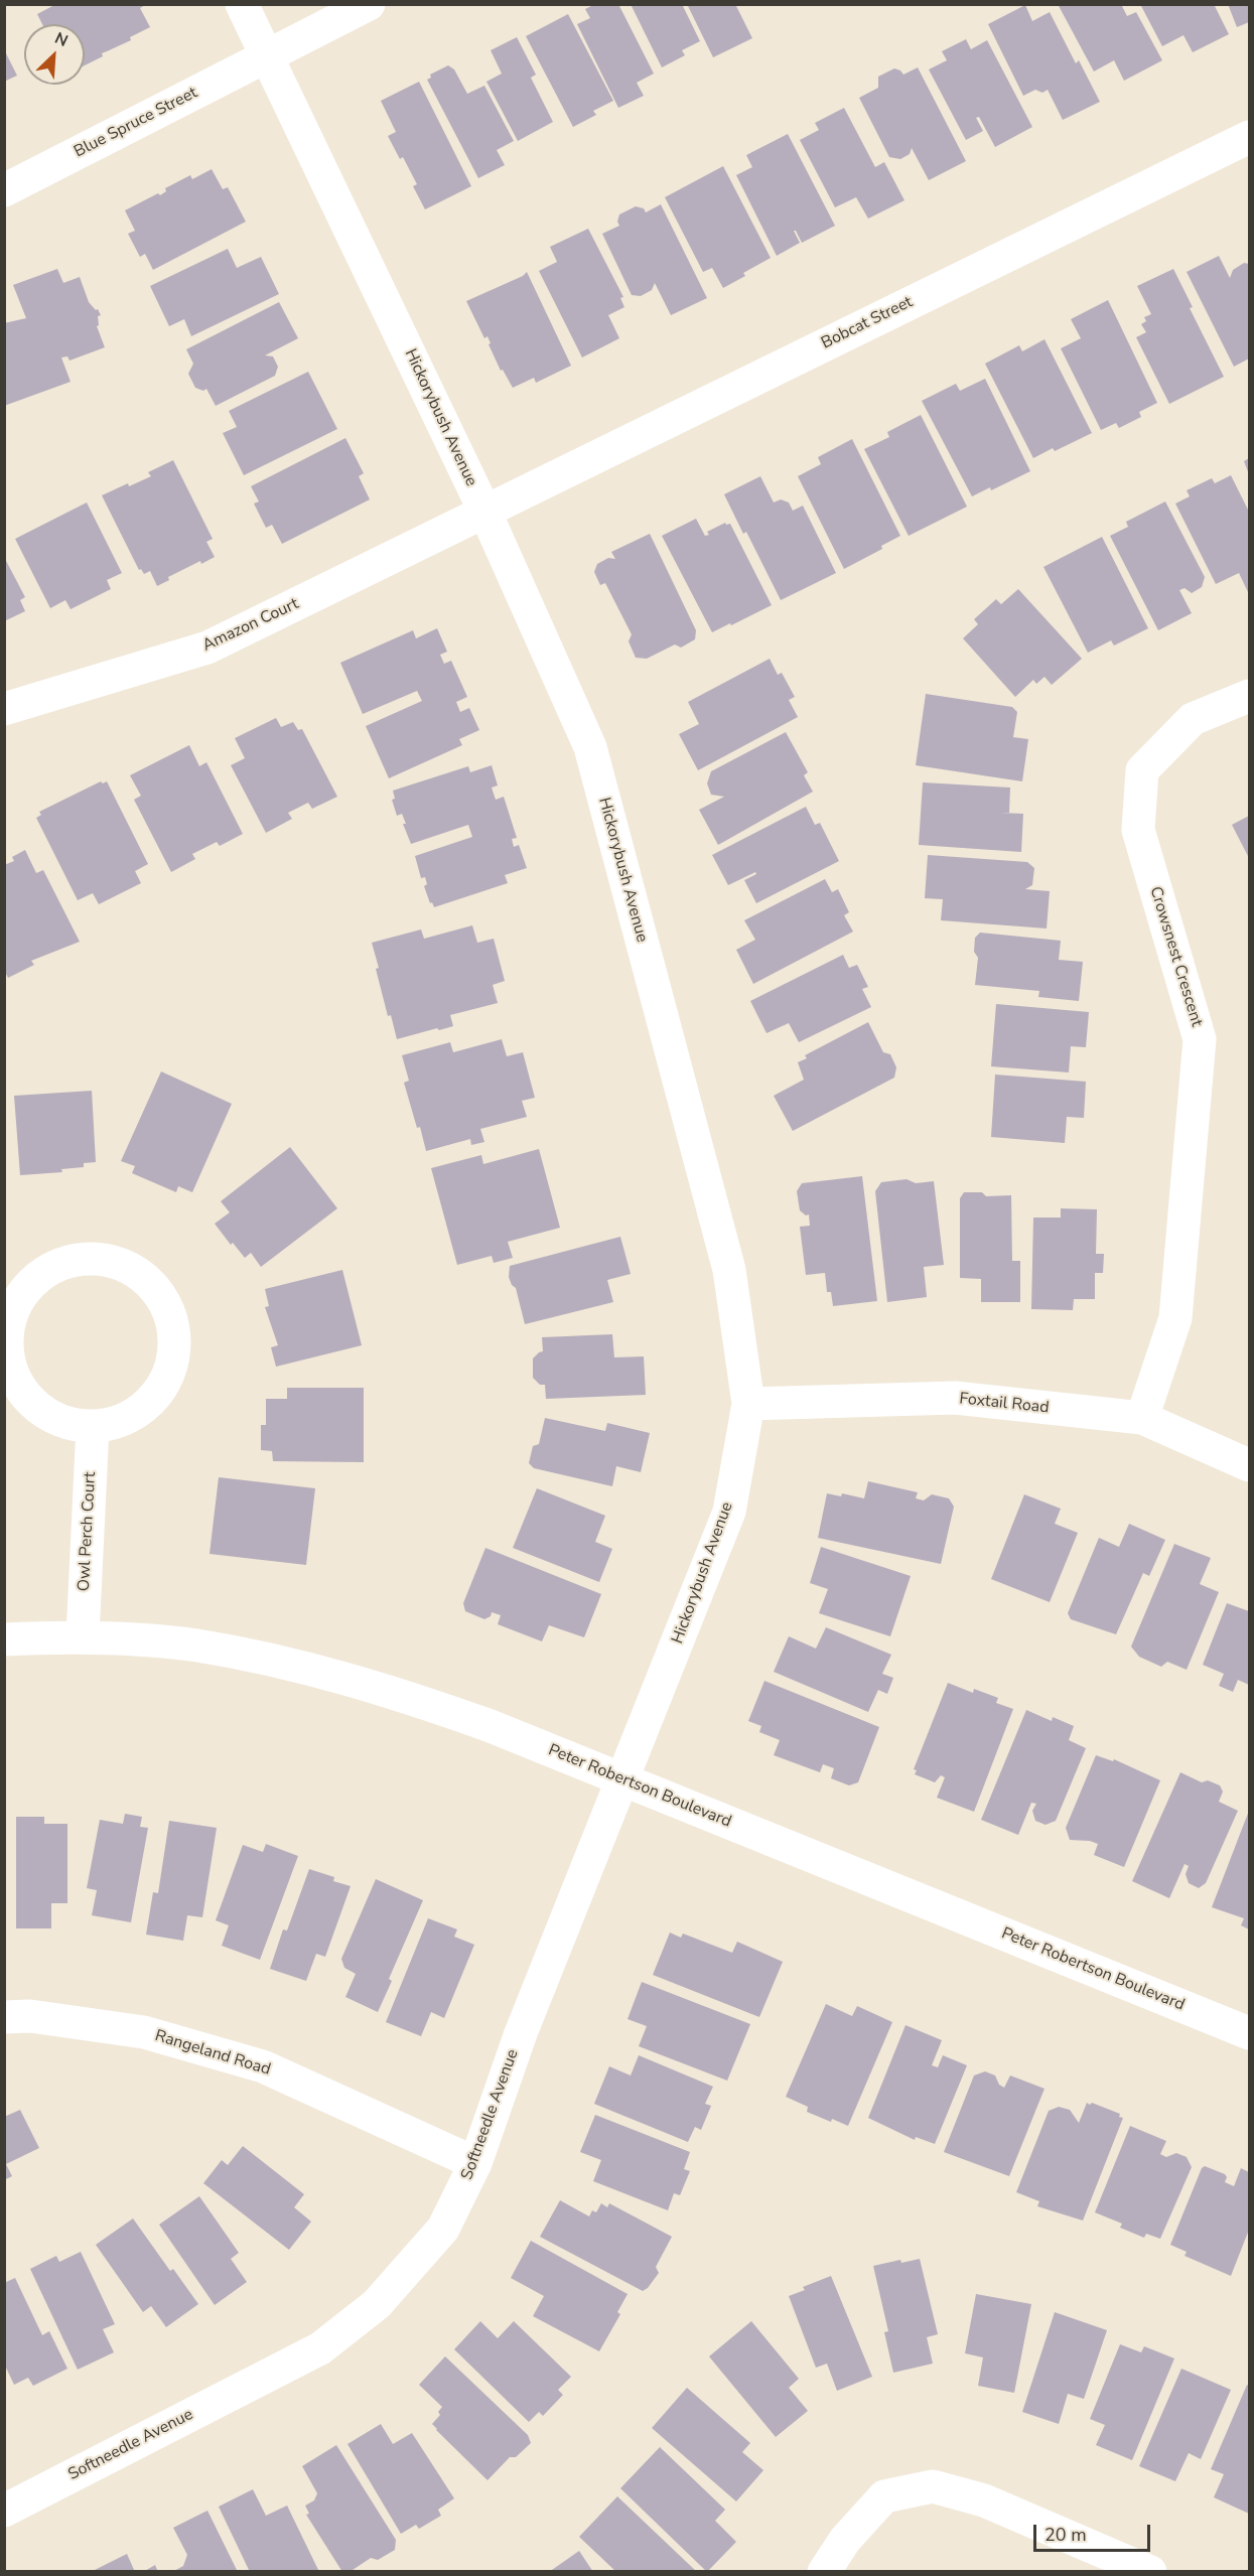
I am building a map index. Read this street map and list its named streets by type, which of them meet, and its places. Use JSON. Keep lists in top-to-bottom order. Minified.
{"streets":{"street":["Blue Spruce Street","Bobcat Street","Hickorybush Avenue","Amazon Court","Crowsnest Crescent","Foxtail Road","Owl Perch Court","Peter Robertson Boulevard","Rangeland Road","Softneedle Avenue"]},"crossings":[["Blue Spruce Street","Hickorybush Avenue"],["Bobcat Street","Hickorybush Avenue"],["Bobcat Street","Amazon Court"],["Hickorybush Avenue","Amazon Court"],["Hickorybush Avenue","Foxtail Road"],["Hickorybush Avenue","Peter Robertson Boulevard"],["Hickorybush Avenue","Softneedle Avenue"],["Crowsnest Crescent","Foxtail Road"],["Owl Perch Court","Peter Robertson Boulevard"],["Peter Robertson Boulevard","Softneedle Avenue"],["Rangeland Road","Softneedle Avenue"]],"scale_bar":"20 m","north":"top right"}
